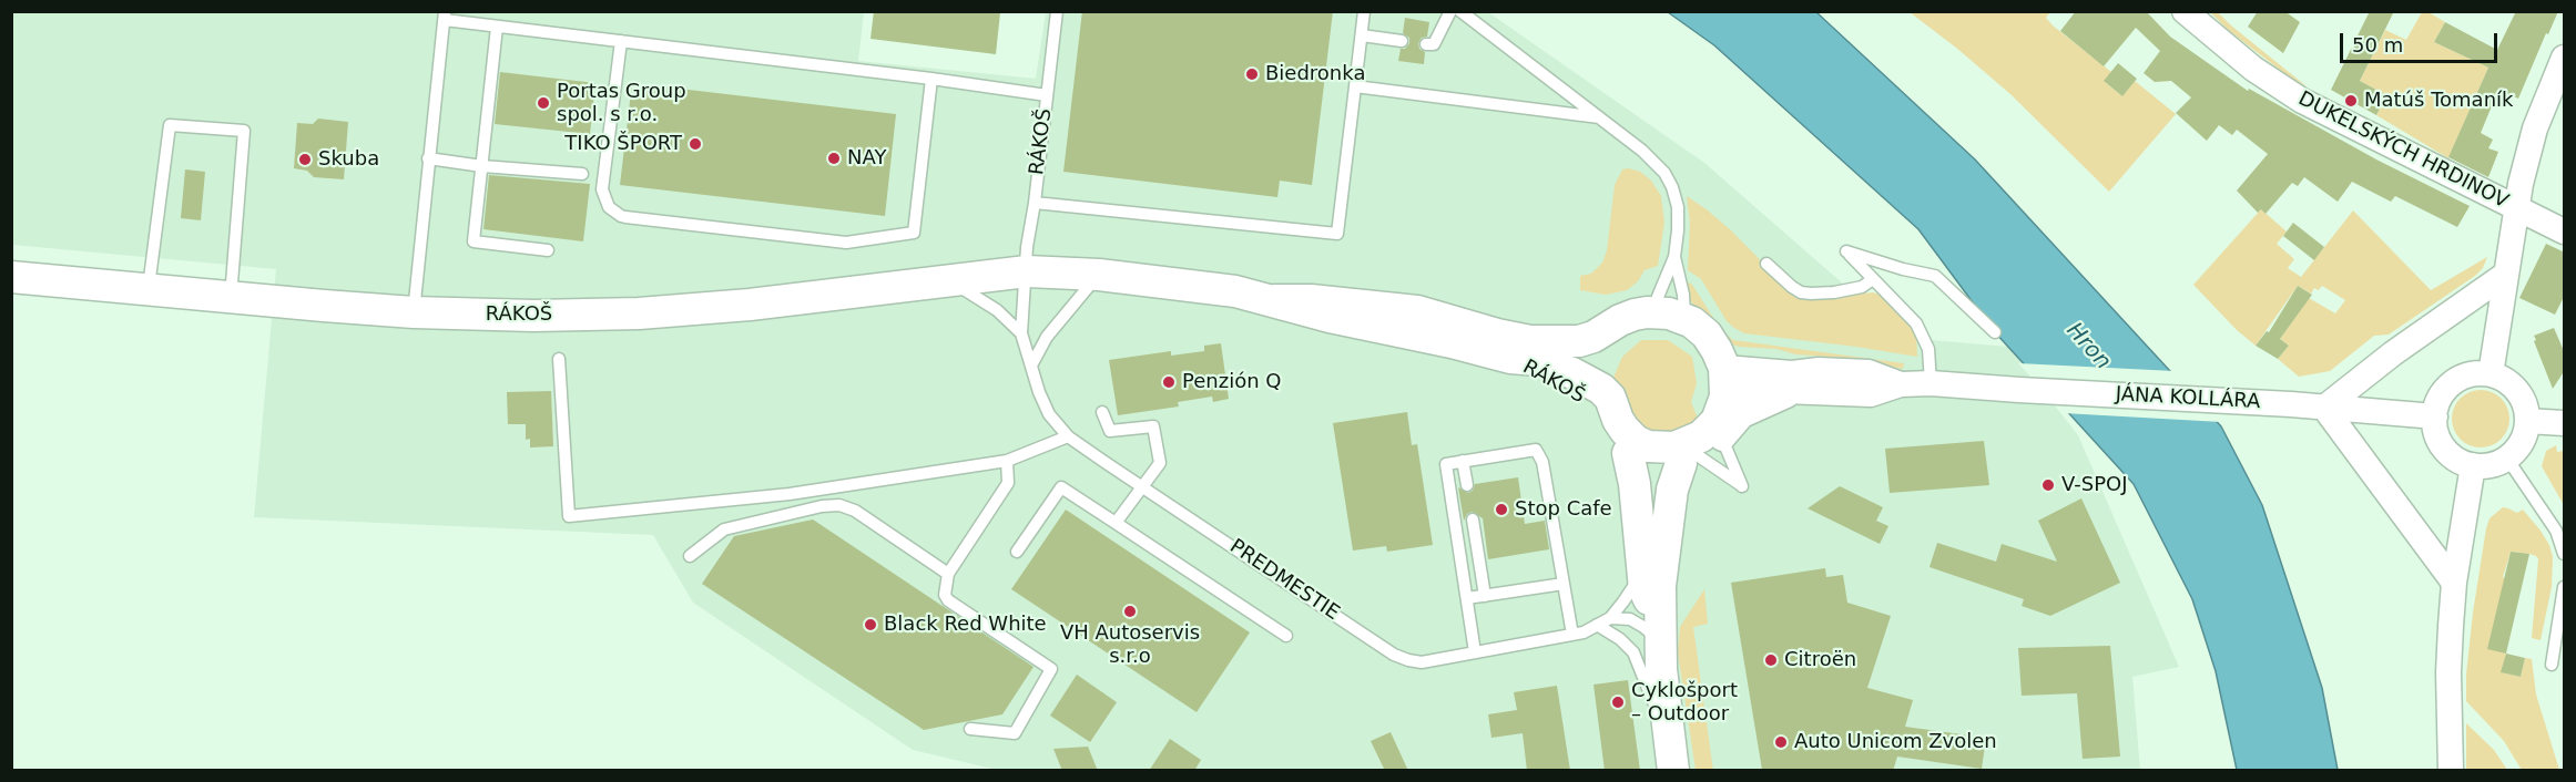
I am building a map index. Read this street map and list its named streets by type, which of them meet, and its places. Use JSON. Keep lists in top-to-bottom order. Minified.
{"streets":{"street":["RÁKOŠ","DUKELSKÝCH HRDINOV","JÁNA KOLLÁRA"],"lane":["PREDMESTIE"]},"crossings":[["RÁKOŠ","JÁNA KOLLÁRA"],["RÁKOŠ","PREDMESTIE"]],"water":["Hron"],"places":["Biedronka","Matúš Tomaník","Portas Group spol. s r.o.","TIKO ŠPORT","NAY","Skuba","Penzión Q","V-SPOJ","Stop Cafe","VH Autoservis s.r.o","Black Red White","Citroën","Cyklošport – Outdoor","Auto Unicom Zvolen"],"scale_bar":"50 m"}
